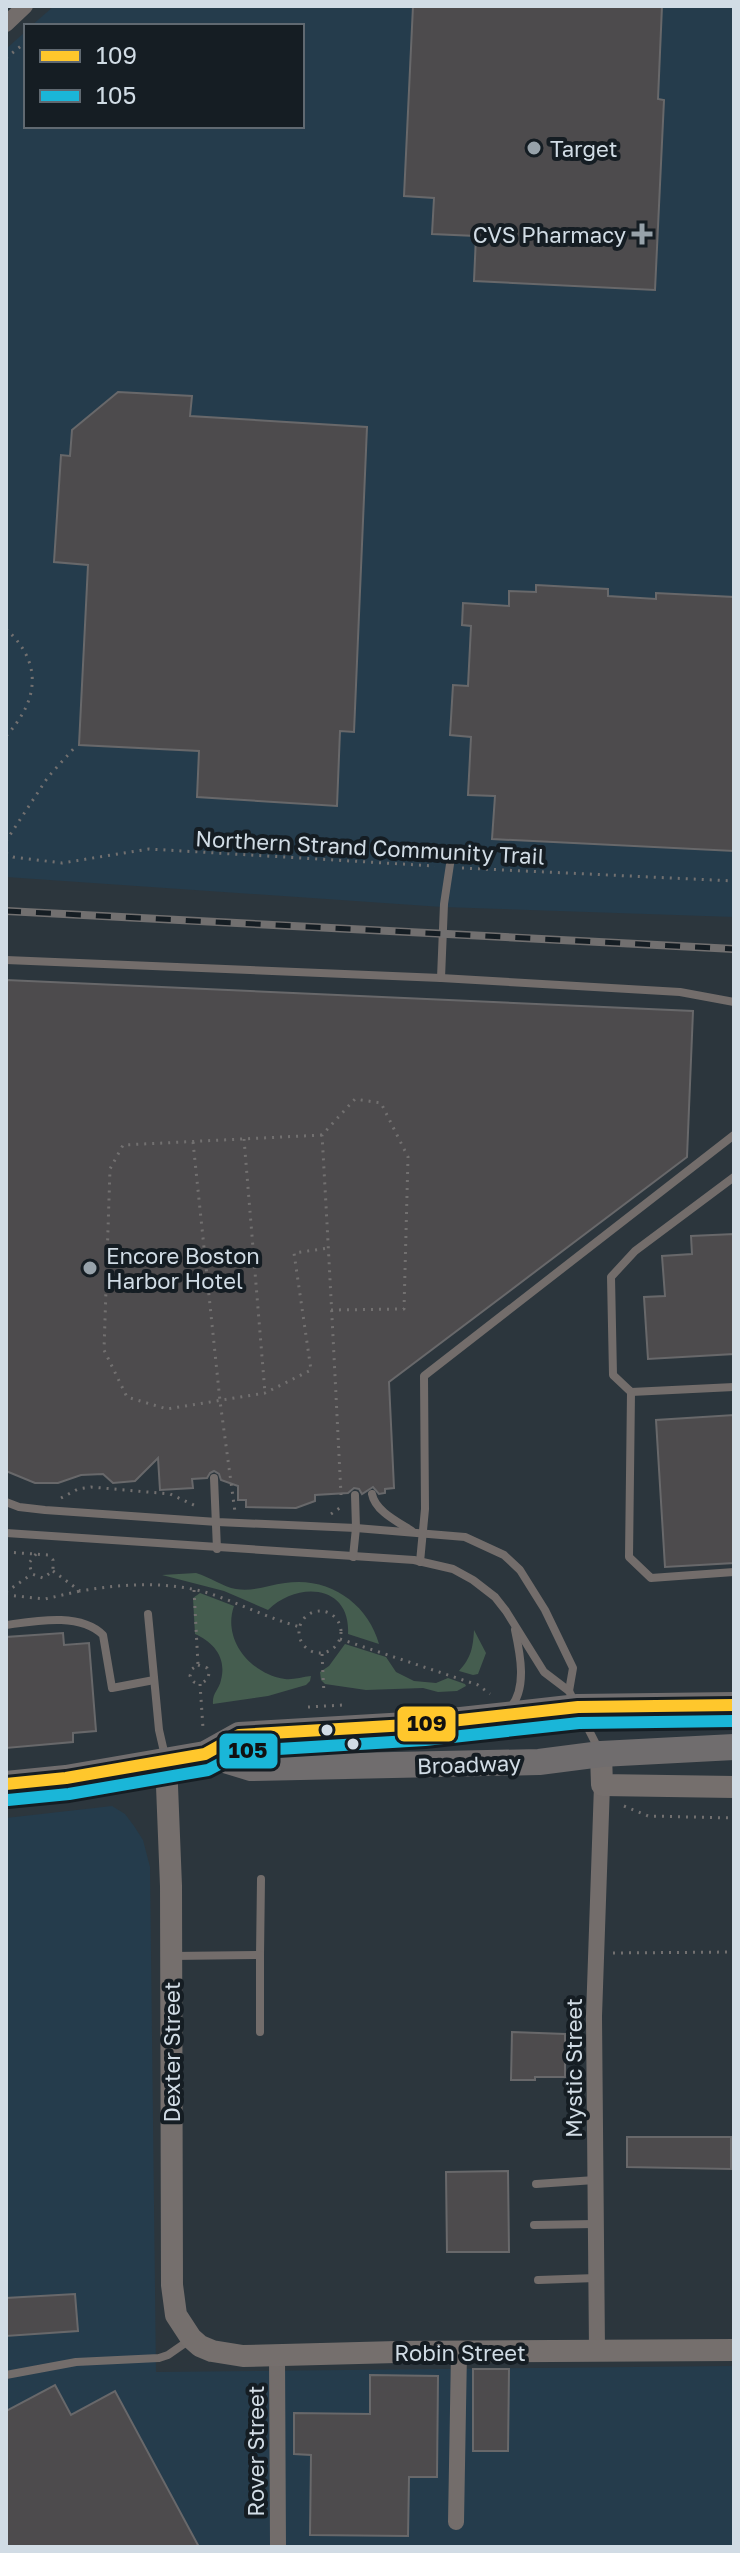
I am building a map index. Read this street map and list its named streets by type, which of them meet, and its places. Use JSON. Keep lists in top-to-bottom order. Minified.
{"streets":{"main road":["Broadway"],"street":["Dexter Street","Mystic Street","Robin Street","Rover Street"],"path":["Northern Strand Community Trail"]},"crossings":[["Broadway","Dexter Street"],["Dexter Street","Robin Street"],["Mystic Street","Robin Street"],["Robin Street","Rover Street"]],"places":{"other":["Target","Encore Boston Harbor Hotel"],"health":["CVS Pharmacy"]},"lines":["transit line 109","transit line 105"],"legend":["109","105"]}
